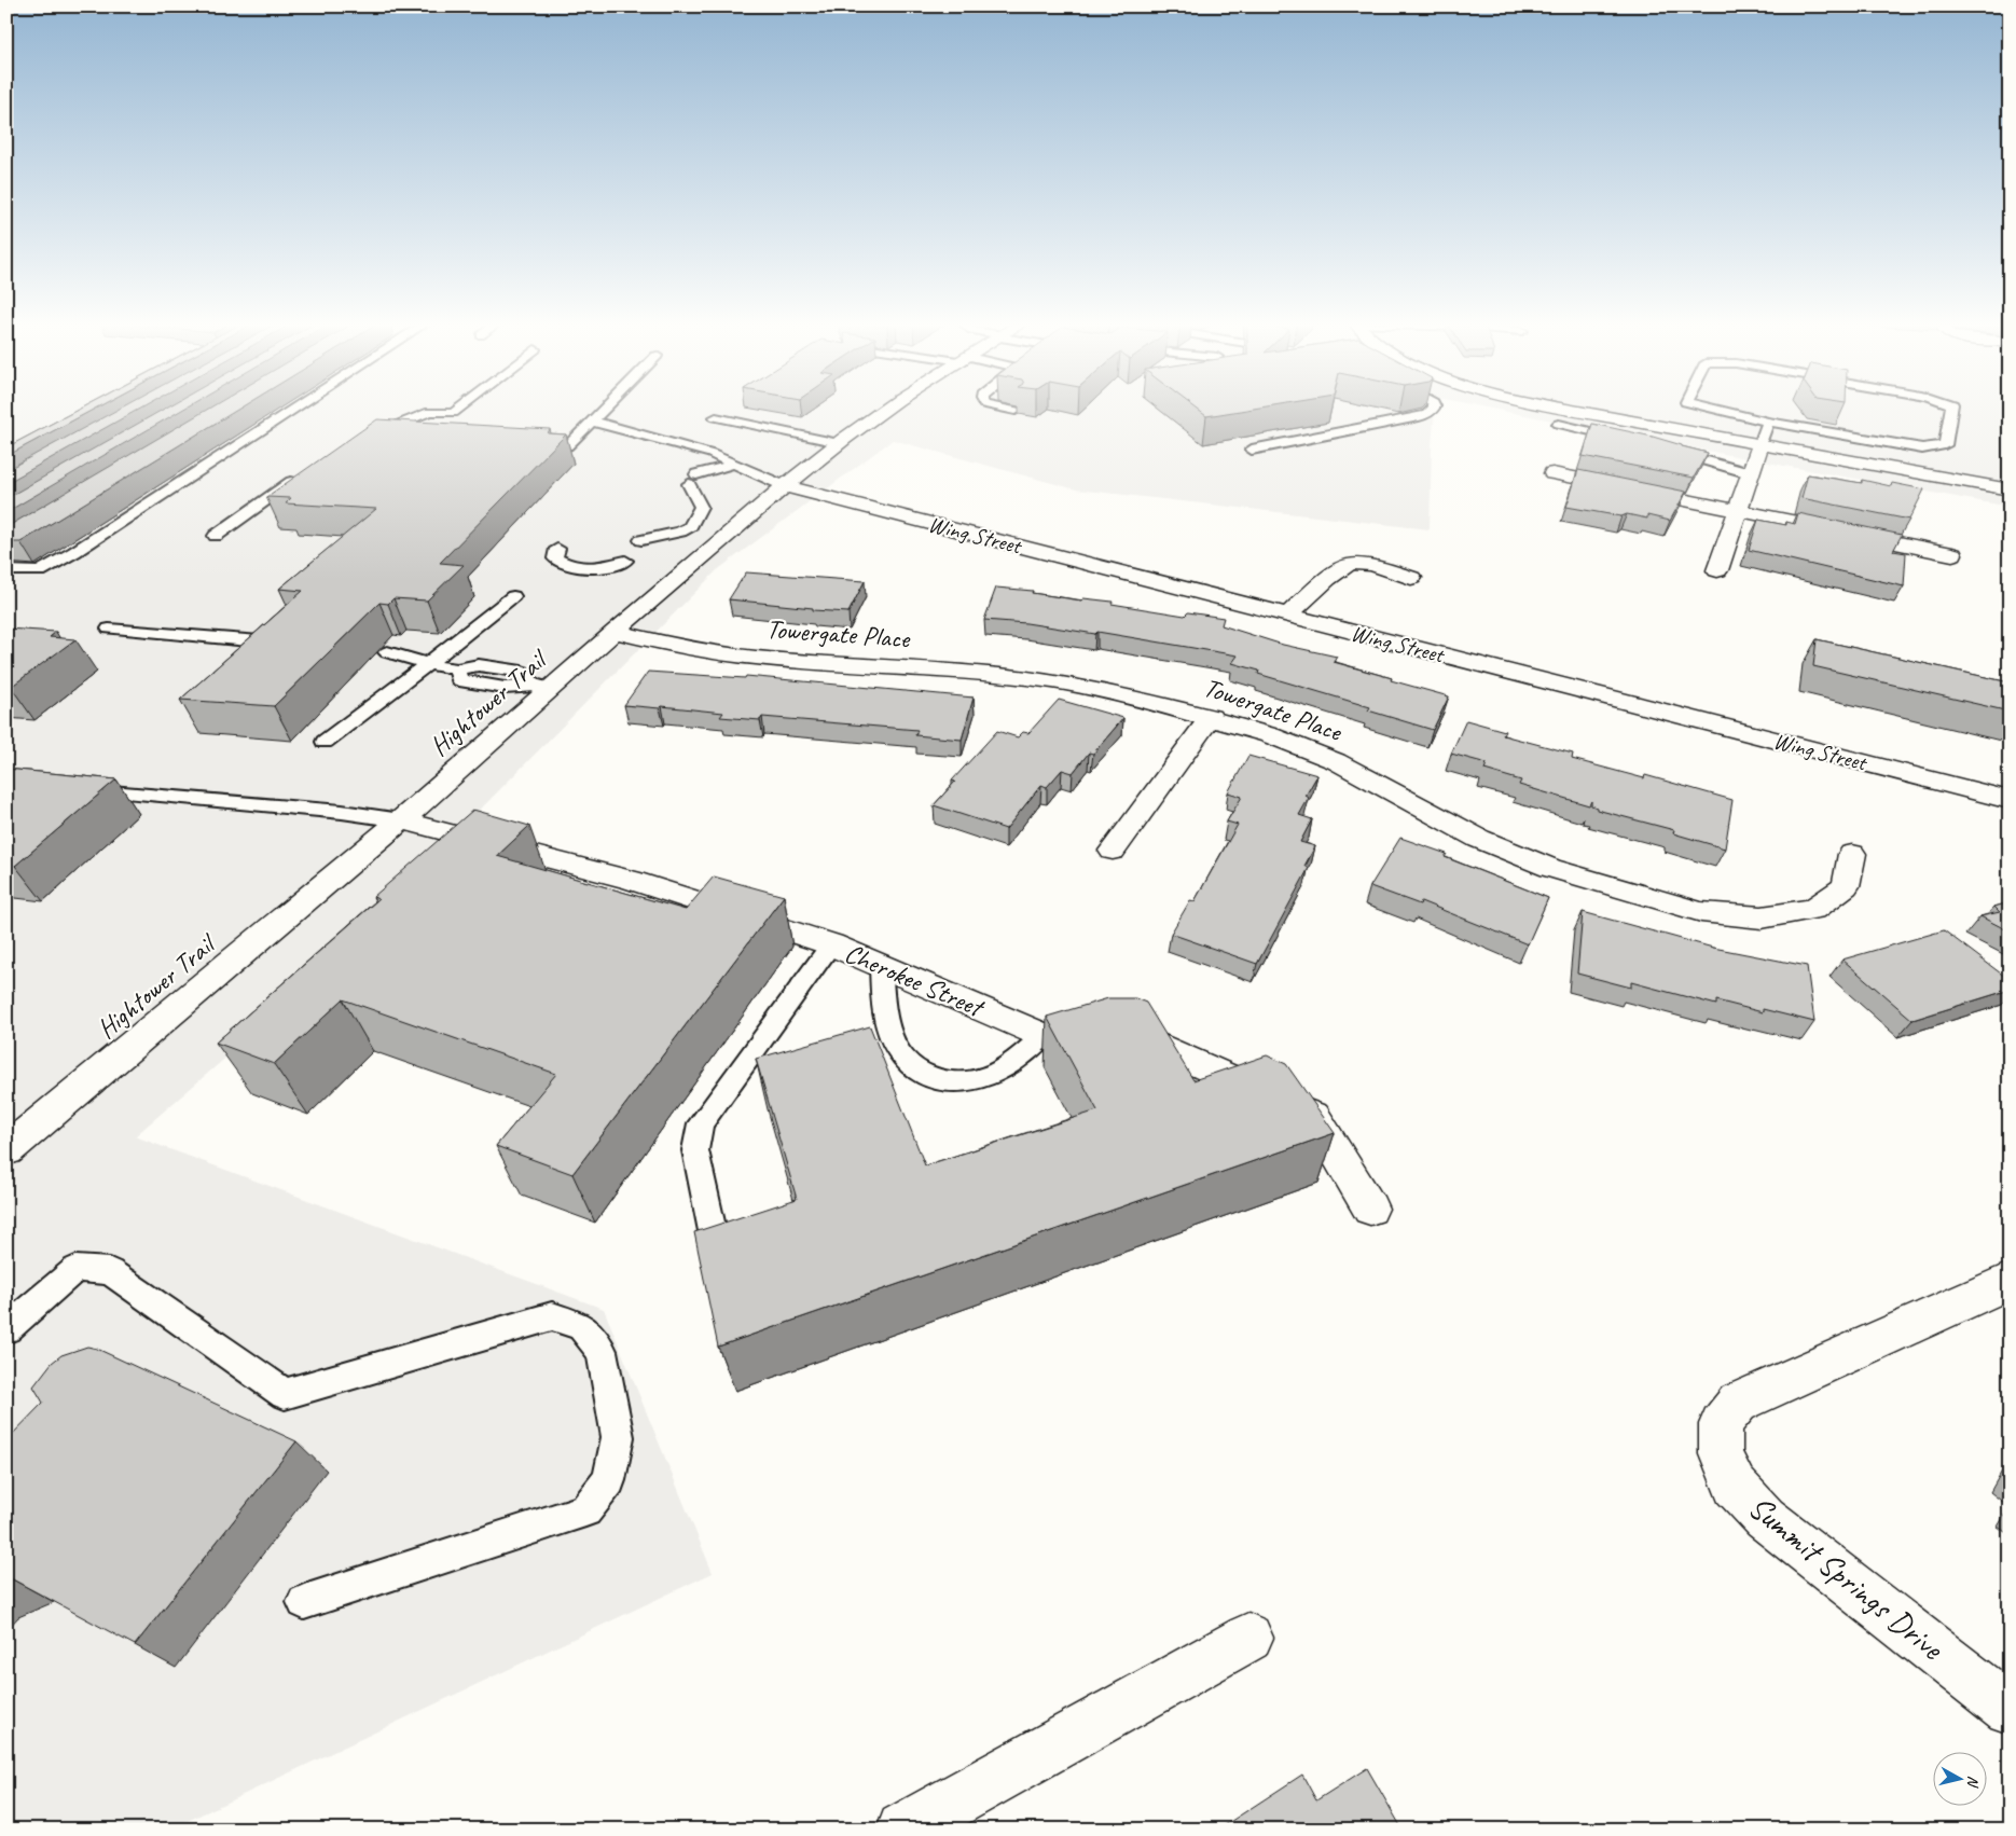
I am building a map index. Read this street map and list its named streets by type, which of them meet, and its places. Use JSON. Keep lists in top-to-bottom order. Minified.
{"streets":{"street":["Wing Street","Towergate Place","Hightower Trail","Cherokee Street","Summit Springs Drive"]},"crossings":[["Wing Street","Hightower Trail"],["Towergate Place","Hightower Trail"],["Hightower Trail","Cherokee Street"]],"north":"right"}
